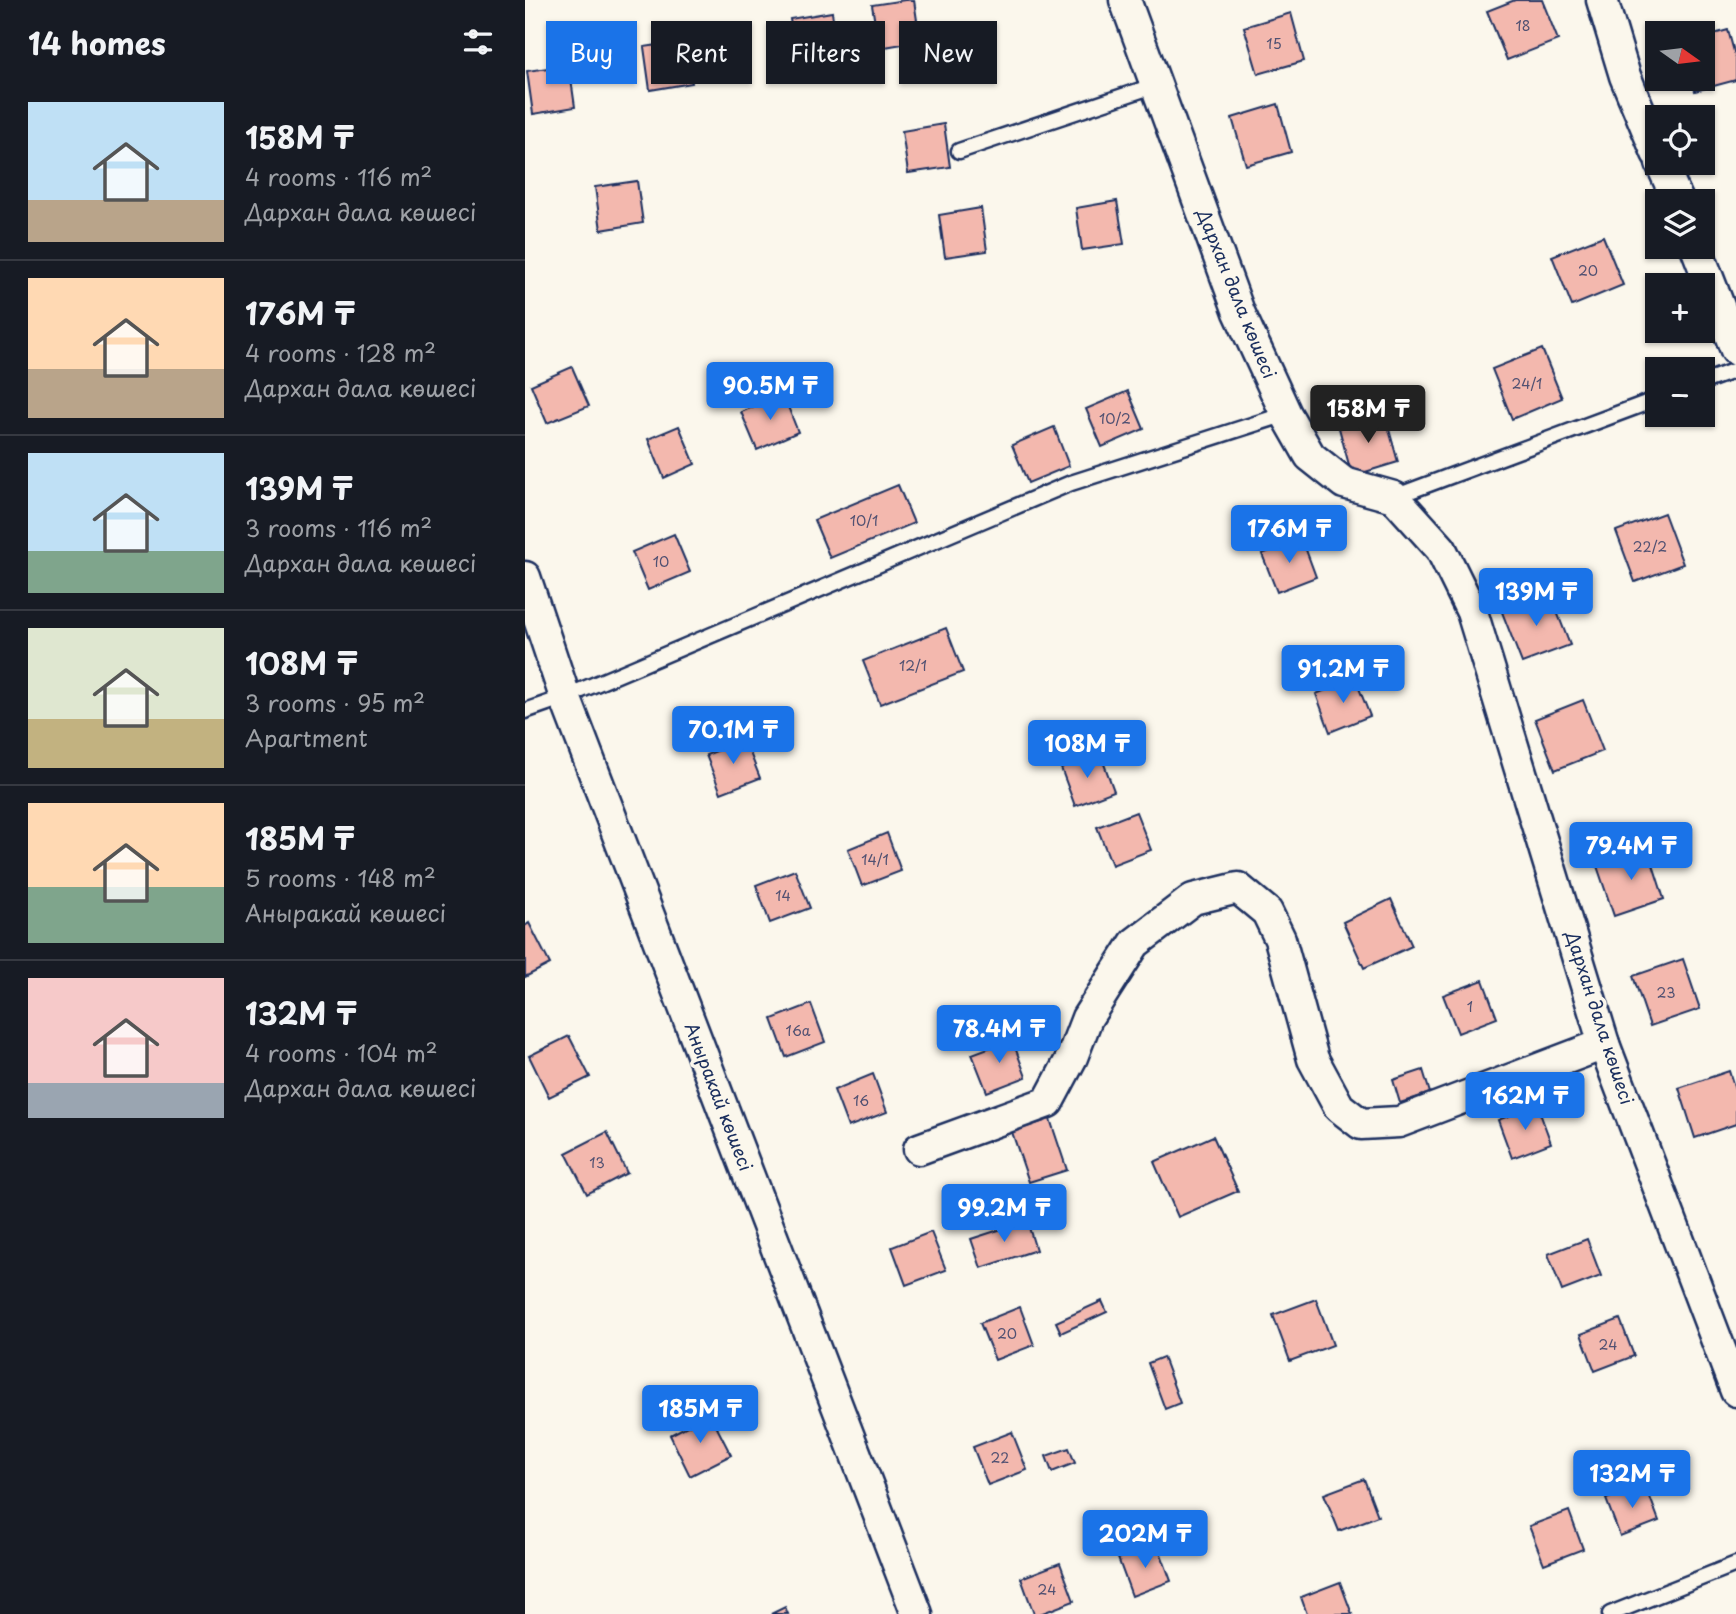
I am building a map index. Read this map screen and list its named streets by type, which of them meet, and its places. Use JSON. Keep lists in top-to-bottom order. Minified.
{"streets":{"street":["Дархан дала көшесі","Аныракай көшесі"]},"house_numbers":["18","15","20","24/1","10/2","10/1","22/2","10","12/1","14/1","14","23","1","16а","16","13","20","24","22","24"],"north":"right","page":{"heading":"14 homes","map_buttons":["+","−"],"chip":["Buy","Rent","Filters","New"],"list":[{"name":"158M ₸","note":"4 rooms · 116 m² · Дархан дала көшесі"},{"name":"176M ₸","note":"4 rooms · 128 m² · Дархан дала көшесі"},{"name":"139M ₸","note":"3 rooms · 116 m² · Дархан дала көшесі"},{"name":"108M ₸","note":"3 rooms · 95 m² · Apartment"},{"name":"185M ₸","note":"5 rooms · 148 m² · Аныракай көшесі"},{"name":"132M ₸","note":"4 rooms · 104 m² · Дархан дала көшесі"}],"price":["90.5M ₸","158M ₸","176M ₸","139M ₸","91.2M ₸","70.1M ₸","108M ₸","79.4M ₸","78.4M ₸","162M ₸","99.2M ₸","185M ₸","132M ₸","202M ₸"]}}
